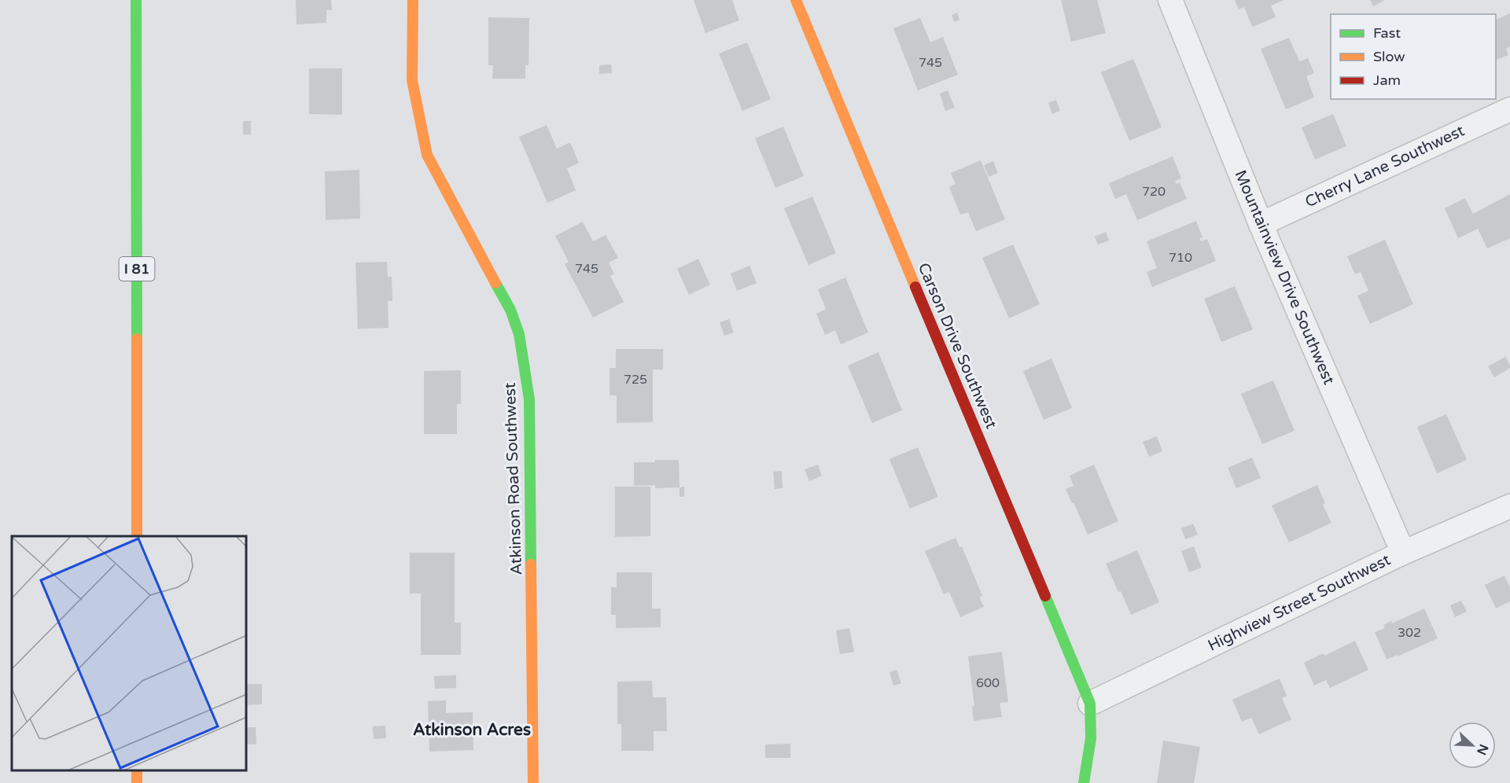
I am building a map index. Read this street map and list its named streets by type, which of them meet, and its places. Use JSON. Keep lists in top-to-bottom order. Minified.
{"streets":{"main road":["I 81","Carson Drive Southwest","Atkinson Road Southwest"],"street":["Cherry Lane Southwest","Mountainview Drive Southwest","Highview Street Southwest"]},"crossings":[["Cherry Lane Southwest","Mountainview Drive Southwest"],["Mountainview Drive Southwest","Highview Street Southwest"],["Carson Drive Southwest","Highview Street Southwest"]],"districts":["Atkinson Acres"],"house_numbers":["745","720","710","745","725","302","600"],"legend":["Fast","Slow","Jam"],"north":"bottom right"}
